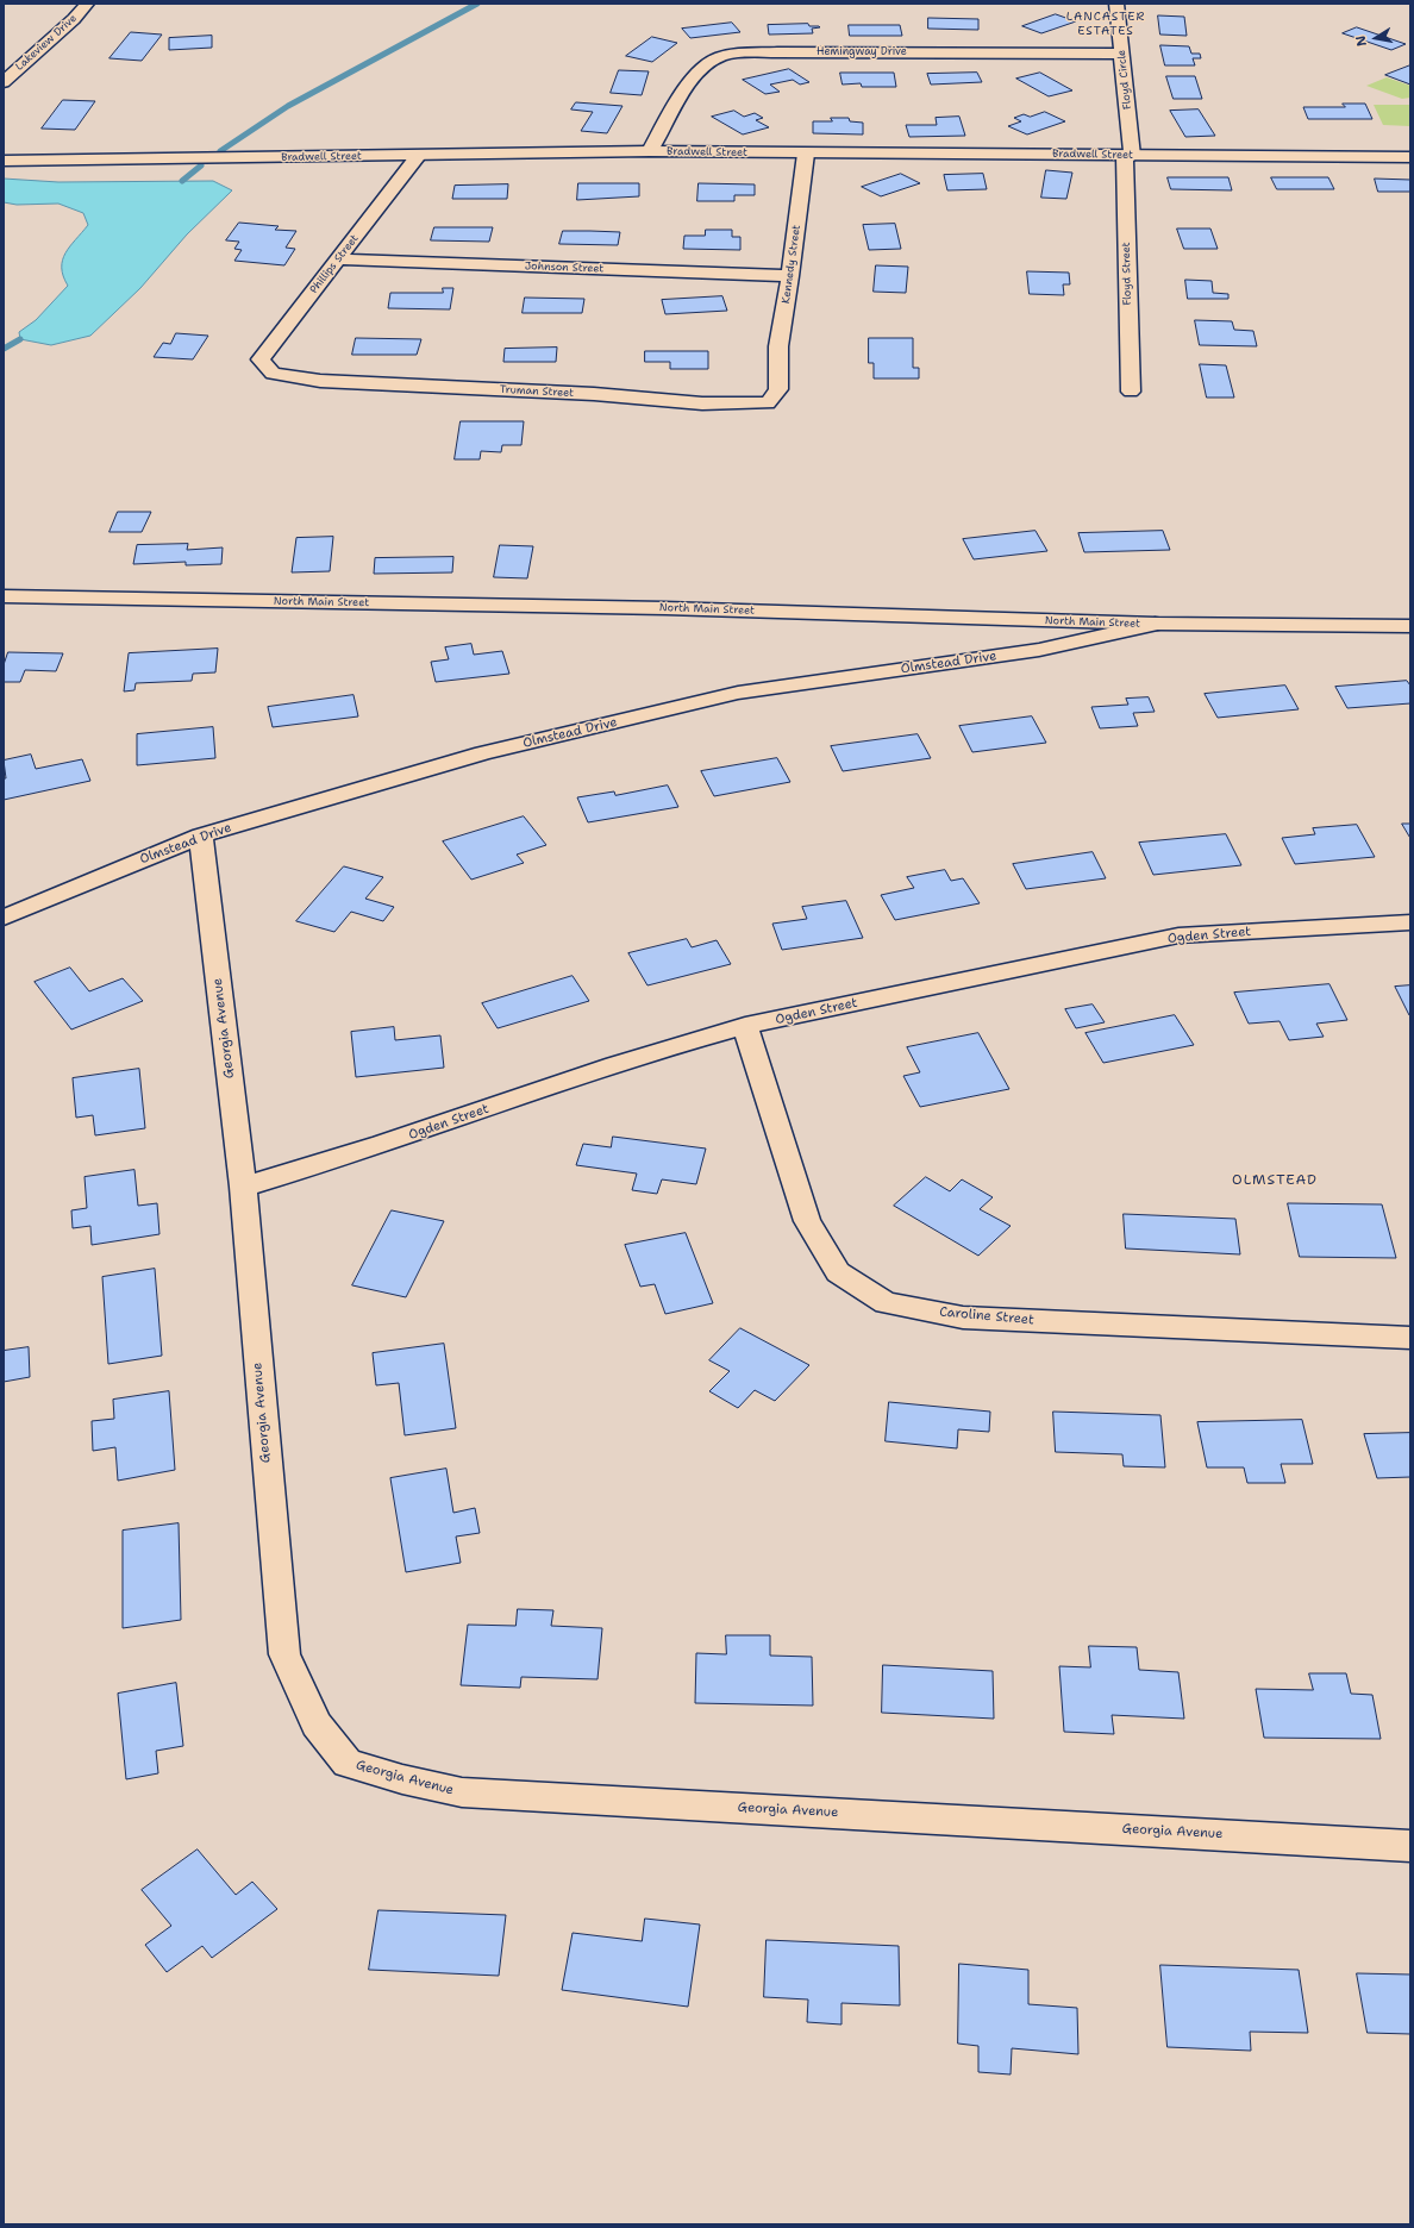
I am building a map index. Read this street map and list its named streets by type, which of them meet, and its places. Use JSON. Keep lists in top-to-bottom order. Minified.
{"streets":{"street":["Lakeview Drive","Hemingway Drive","Floyd Circle","Bradwell Street","Phillips Street","Kennedy Street","Johnson Street","Floyd Street","Truman Street","North Main Street","Olmstead Drive","Ogden Street","Georgia Avenue","Caroline Street"]},"crossings":[["Hemingway Drive","Floyd Circle"],["Hemingway Drive","Bradwell Street"],["Floyd Circle","Bradwell Street"],["Floyd Circle","Floyd Street"],["Bradwell Street","Phillips Street"],["Bradwell Street","Kennedy Street"],["Bradwell Street","Floyd Street"],["Phillips Street","Johnson Street"],["Phillips Street","Truman Street"],["Kennedy Street","Johnson Street"],["Kennedy Street","Truman Street"],["North Main Street","Olmstead Drive"],["Olmstead Drive","Georgia Avenue"],["Ogden Street","Georgia Avenue"],["Ogden Street","Caroline Street"]],"districts":["LANCASTER ESTATES","OLMSTEAD"],"north":"left"}
